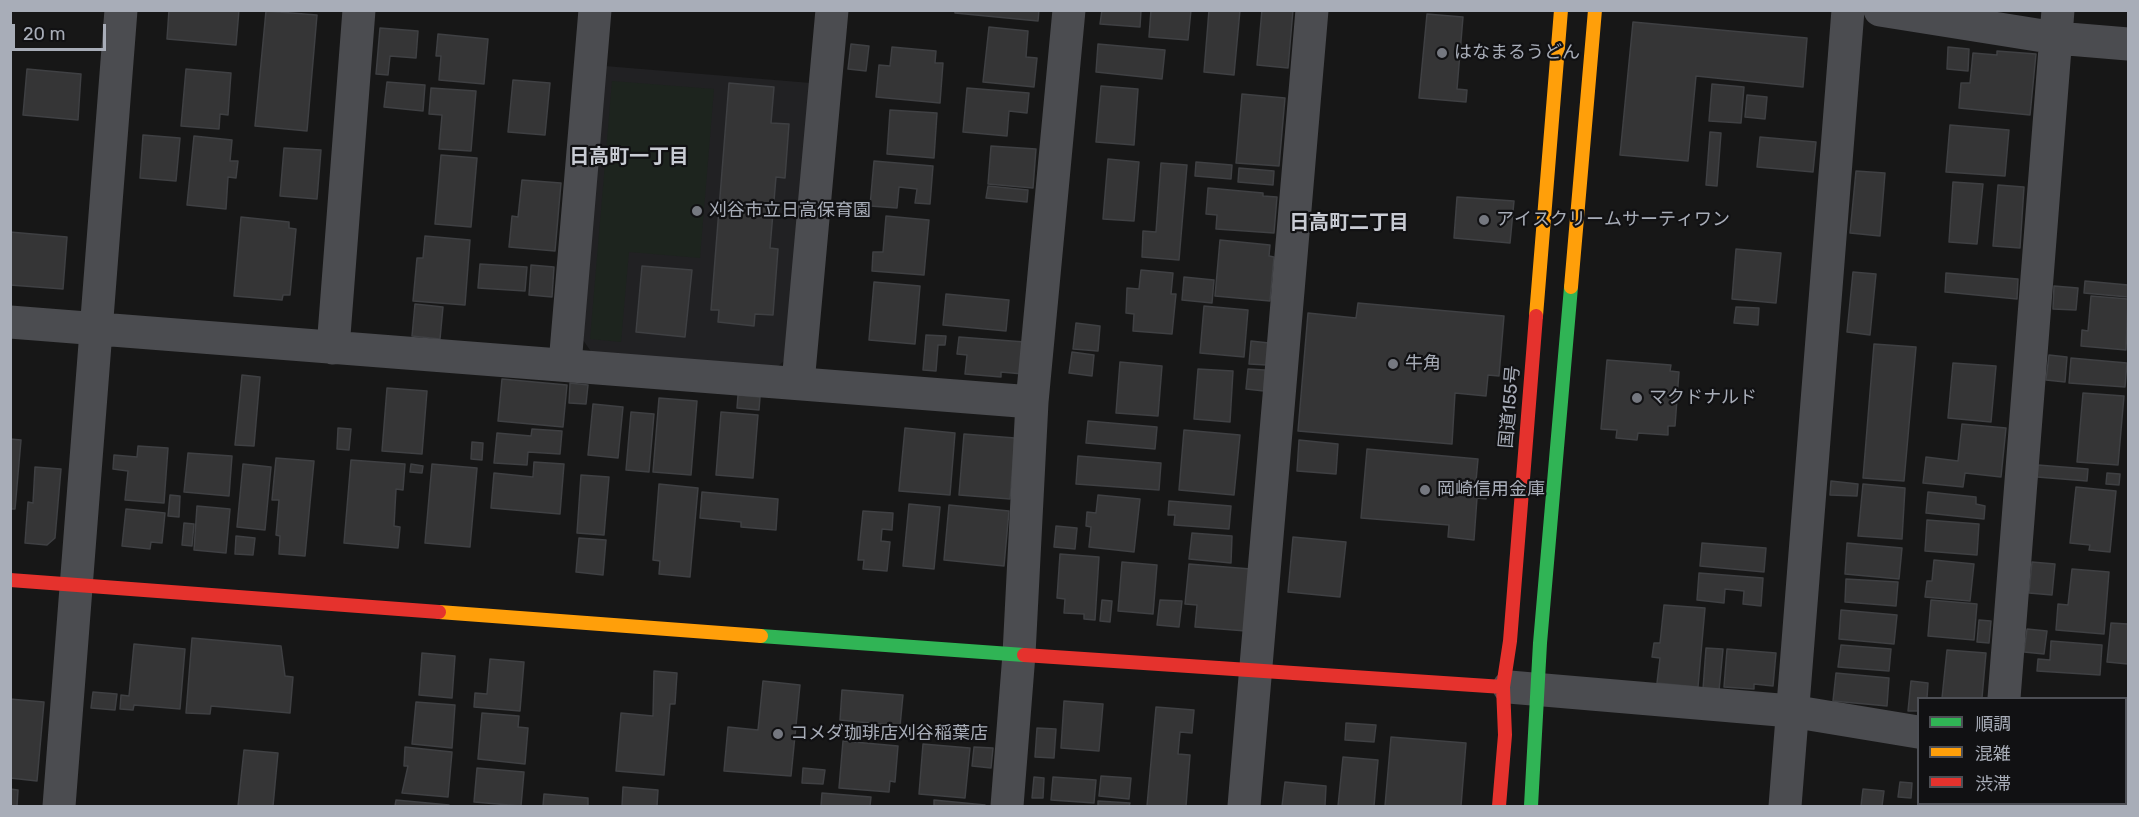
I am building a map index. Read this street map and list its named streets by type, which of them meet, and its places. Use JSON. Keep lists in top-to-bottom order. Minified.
{"streets":{"main road":["国道155号"]},"districts":["日高町一丁目","日高町二丁目"],"places":["はなまるうどん","刈谷市立日高保育園","アイスクリームサーティワン","牛角","マクドナルド","岡崎信用金庫","コメダ珈琲店刈谷稲葉店"],"legend":["順調","混雑","渋滞"],"scale_bar":"20 m"}
